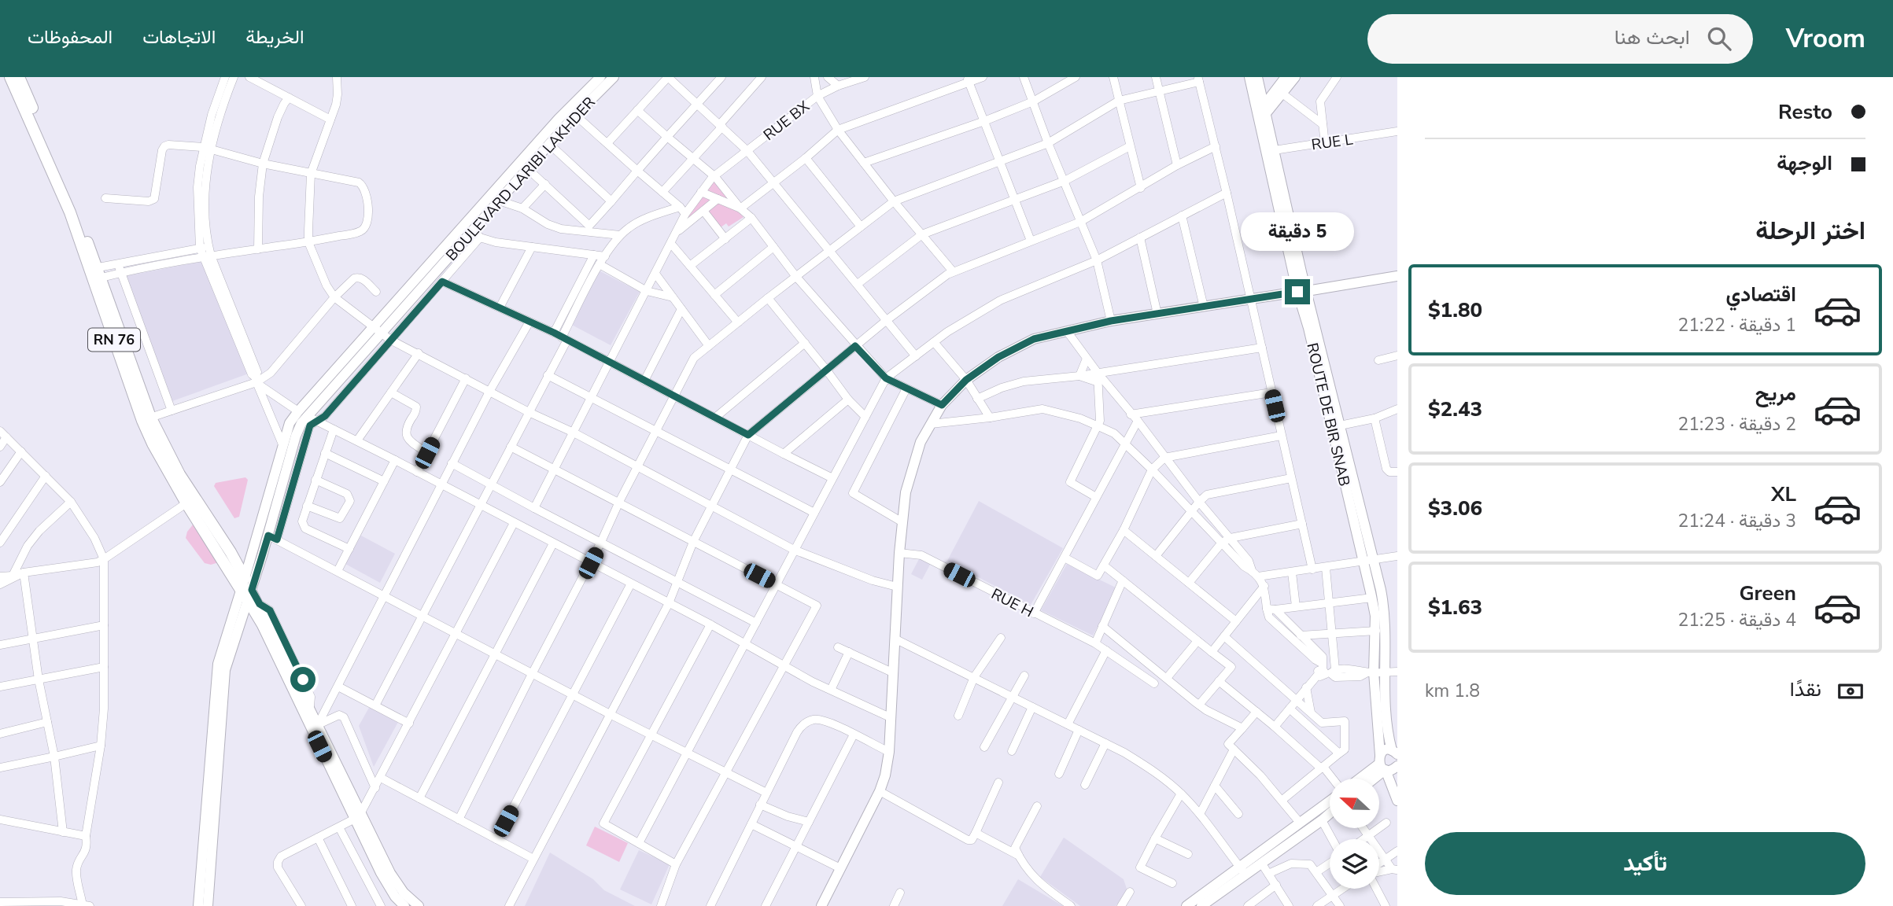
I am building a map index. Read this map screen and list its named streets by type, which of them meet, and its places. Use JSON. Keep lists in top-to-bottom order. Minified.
{"streets":{"highway":["RN 76"],"main road":["BOULEVARD LARIBI LAKHDER","ROUTE DE BIR SNAB"],"street":["RUE BX","RUE L","RUE H"]},"crossings":[["RUE L","ROUTE DE BIR SNAB"],["BOULEVARD LARIBI LAKHDER","RN 76"]],"north":"left","page":{"header":"Vroom","search":"ابحث هنا","nav":["الخريطة","الاتجاهات","المحفوظات"],"banner":["Resto","الوجهة"],"heading":"اختر الرحلة","bubble":"5 دقيقة","list":[{"name":"اقتصادي","note":"1 دقيقة · 21:22","value":"$1.80"},{"name":"مريح","note":"2 دقيقة · 21:23","value":"$2.43"},{"name":"XL","note":"3 دقيقة · 21:24","value":"$3.06"},{"name":"Green","note":"4 دقيقة · 21:25","value":"$1.63"}],"pay":["نقدًا","1.8 km"],"buttons":"تأكيد"}}
